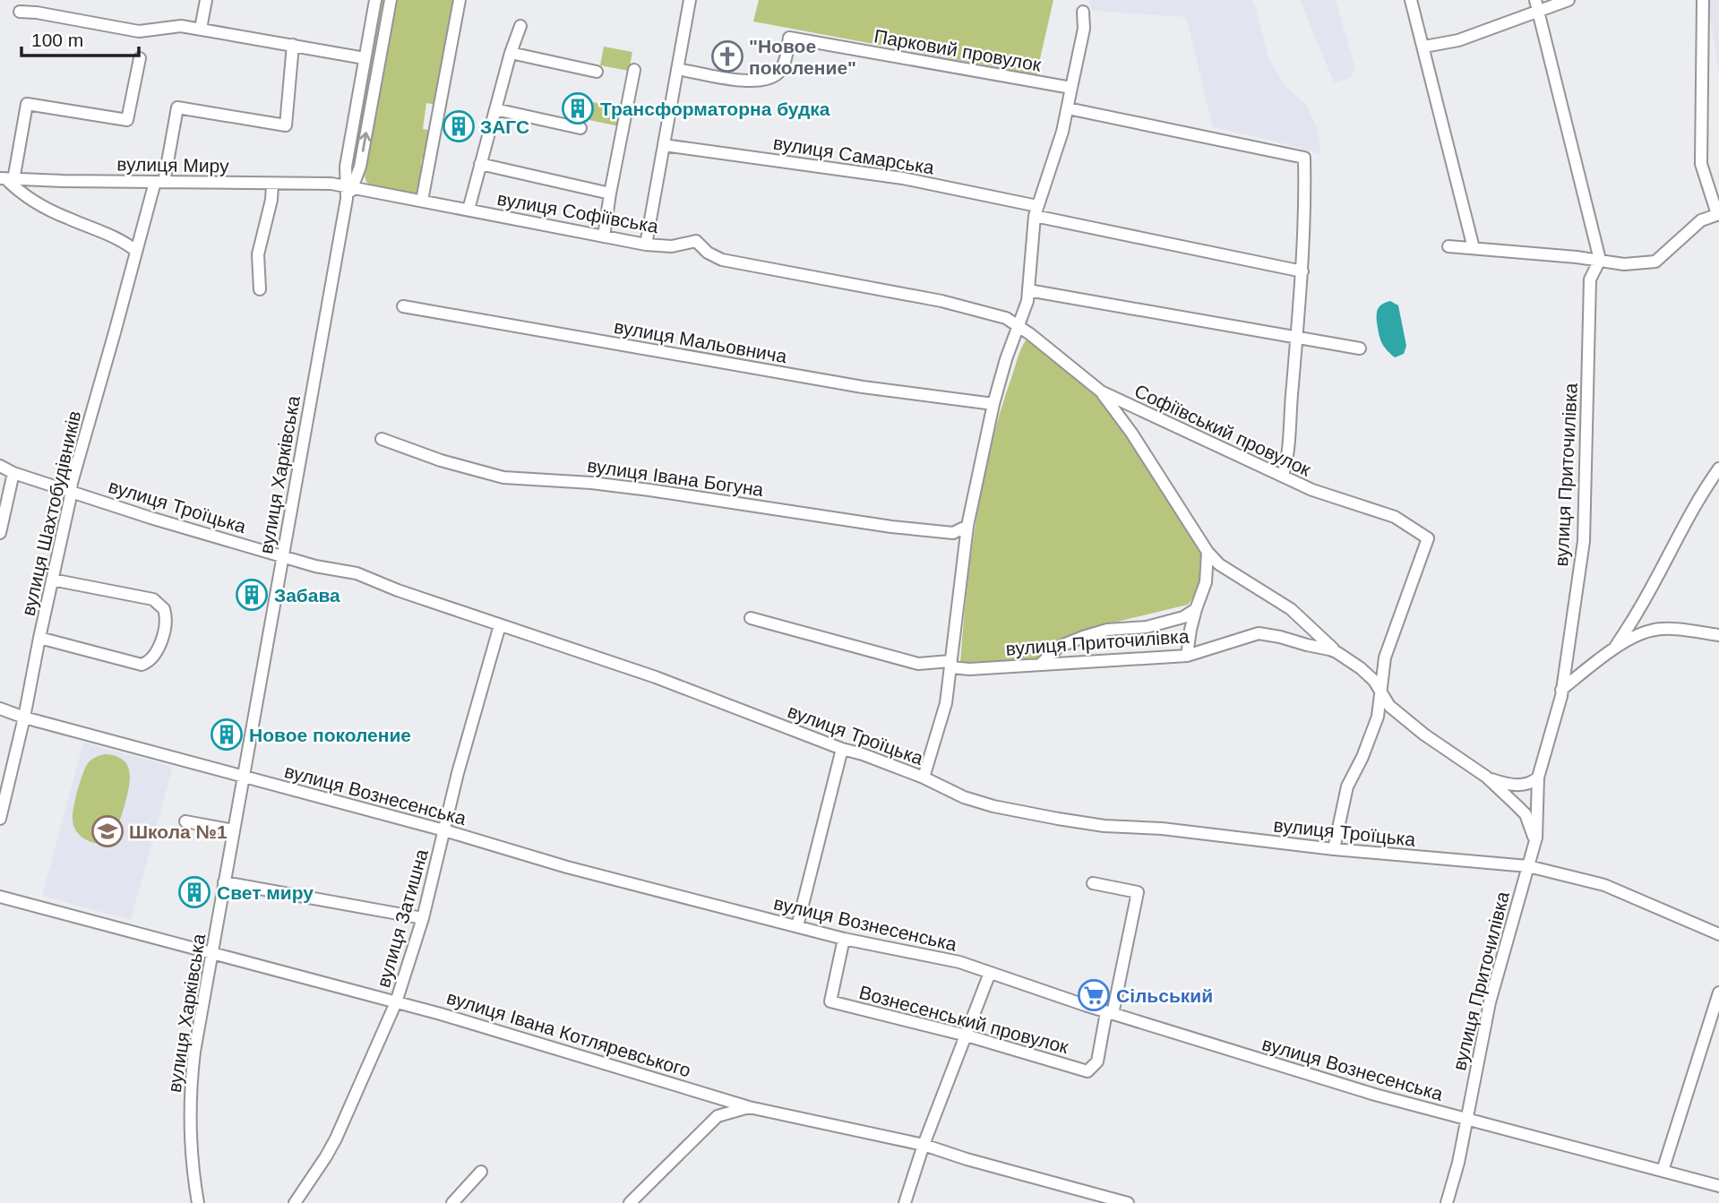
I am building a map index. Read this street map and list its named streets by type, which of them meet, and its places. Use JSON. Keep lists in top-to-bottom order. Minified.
{"streets":{"street":["Парковий провулок","вулиця Самарська","вулиця Миру","вулиця Софіївська","вулиця Мальовнича","Софіївський провулок","вулиця Харківська","вулиця Приточилівка","вулиця Івана Богуна","вулиця Троїцька","вулиця Шахтобудівників","вулиця Вознесенська","вулиця Затишна","Вознесенський провулок","вулиця Івана Котляревського"]},"crossings":[["вулиця Миру","вулиця Софіївська"],["вулиця Миру","вулиця Харківська"],["вулиця Миру","вулиця Шахтобудівників"],["вулиця Софіївська","Софіївський провулок"],["вулиця Софіївська","вулиця Харківська"],["Софіївський провулок","вулиця Приточилівка"],["вулиця Харківська","вулиця Троїцька"],["вулиця Харківська","вулиця Вознесенська"],["вулиця Харківська","вулиця Івана Котляревського"],["вулиця Приточилівка","вулиця Троїцька"],["вулиця Приточилівка","вулиця Вознесенська"],["вулиця Троїцька","вулиця Шахтобудівників"],["вулиця Троїцька","вулиця Затишна"],["вулиця Шахтобудівників","вулиця Вознесенська"],["вулиця Вознесенська","вулиця Затишна"],["вулиця Вознесенська","Вознесенський провулок"],["вулиця Затишна","вулиця Івана Котляревського"]],"places":{"church":["\"Новое поколение\""],"building":["Трансформаторна будка","ЗАГС","Забава","Новое поколение","Свет миру"],"school or university":["Школа №1"],"supermarket":["Сільський"]},"scale_bar":"100 m"}
